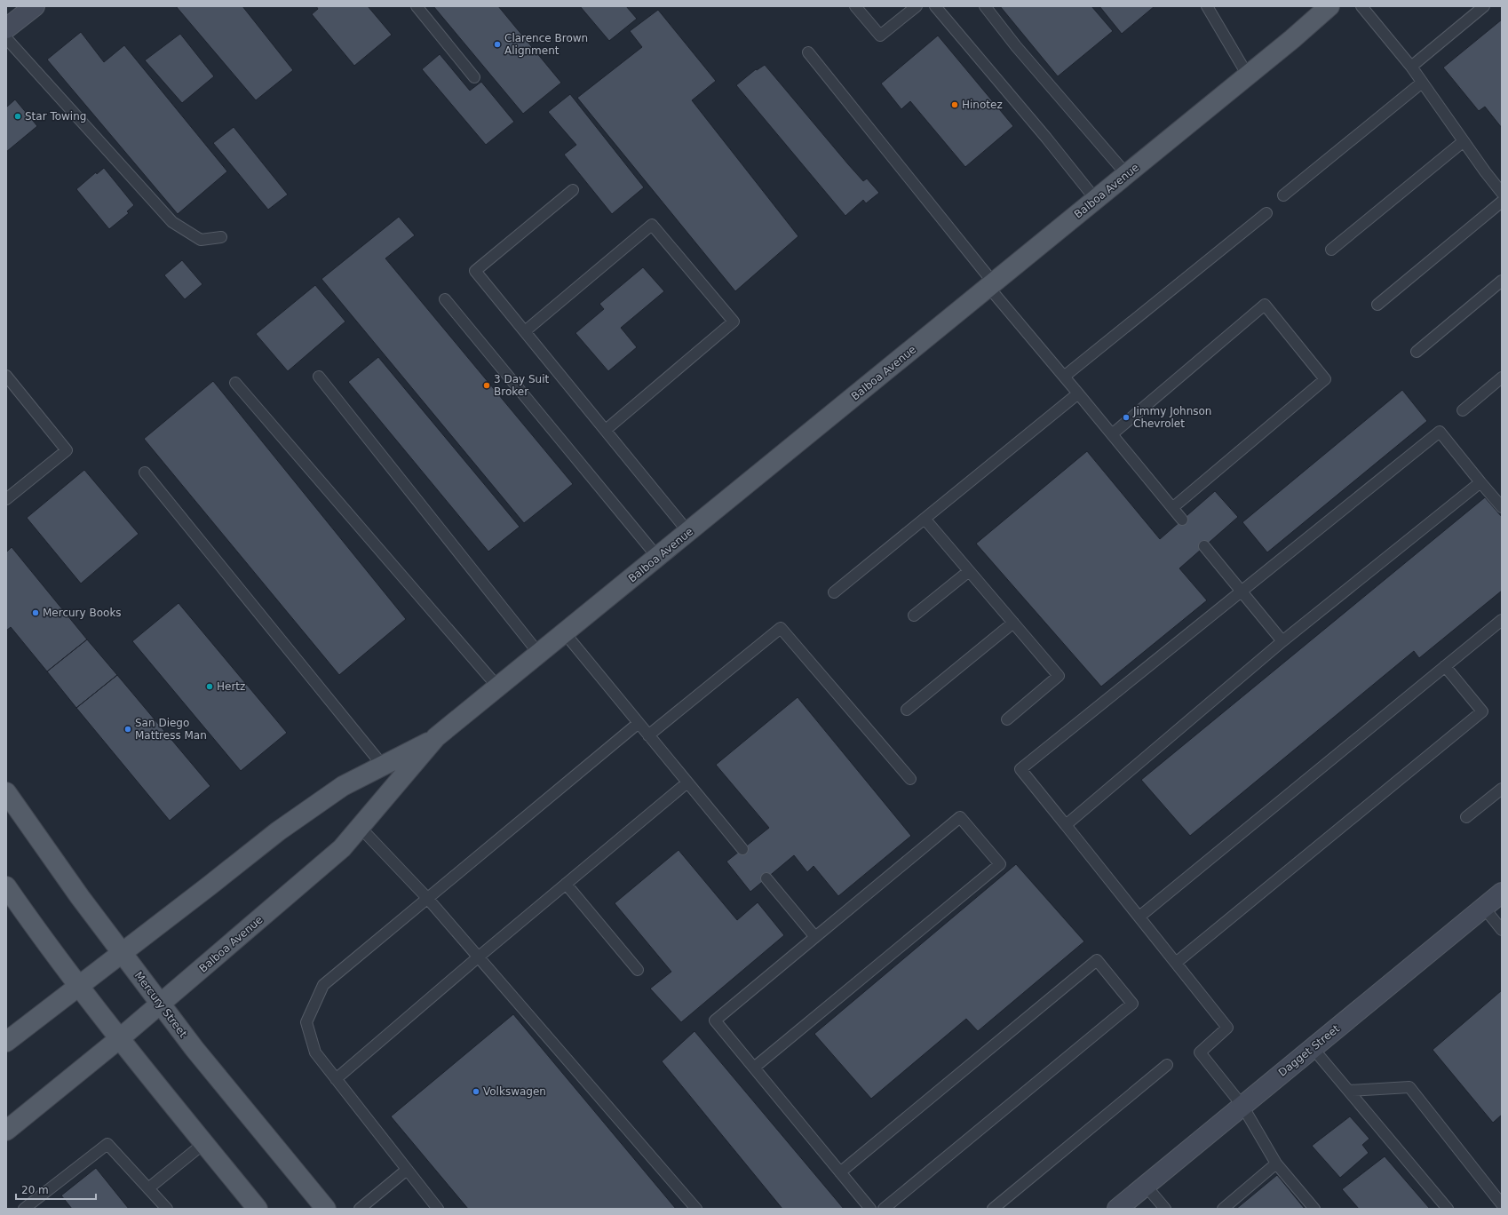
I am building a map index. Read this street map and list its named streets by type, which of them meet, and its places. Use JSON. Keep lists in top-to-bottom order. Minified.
{"streets":{"main road":["Balboa Avenue","Mercury Street"],"street":["Dagget Street"]},"crossings":[["Balboa Avenue","Mercury Street"]],"places":["Clarence Brown Alignment","Hinotez","Star Towing","3 Day Suit Broker","Jimmy Johnson Chevrolet","Mercury Books","Hertz","San Diego Mattress Man","Volkswagen"],"scale_bar":"20 m"}
